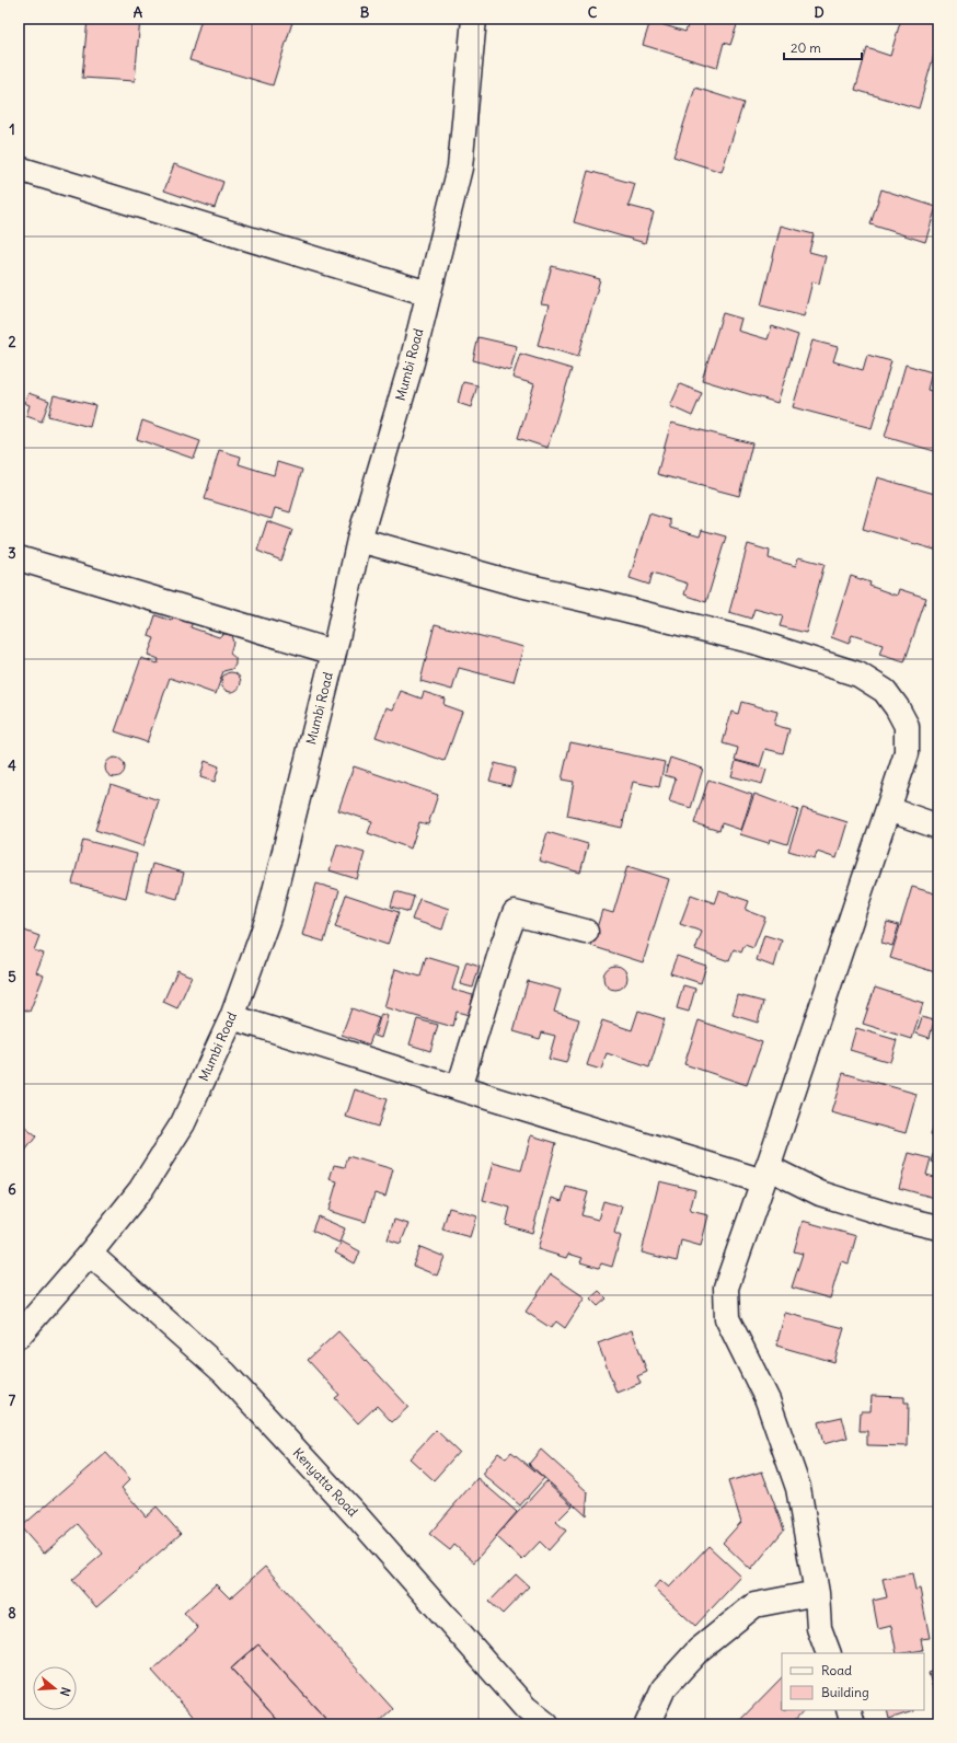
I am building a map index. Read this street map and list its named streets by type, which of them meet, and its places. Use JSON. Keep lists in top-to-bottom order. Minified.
{"streets":{"street":["Mumbi Road","Kenyatta Road"]},"crossings":[["Mumbi Road","Kenyatta Road"]],"legend":["Road","Building"],"scale_bar":"20 m","north":"right","grid":{"columns":["A","B","C","D"],"rows":["1","2","3","4","5","6","7","8"]}}
